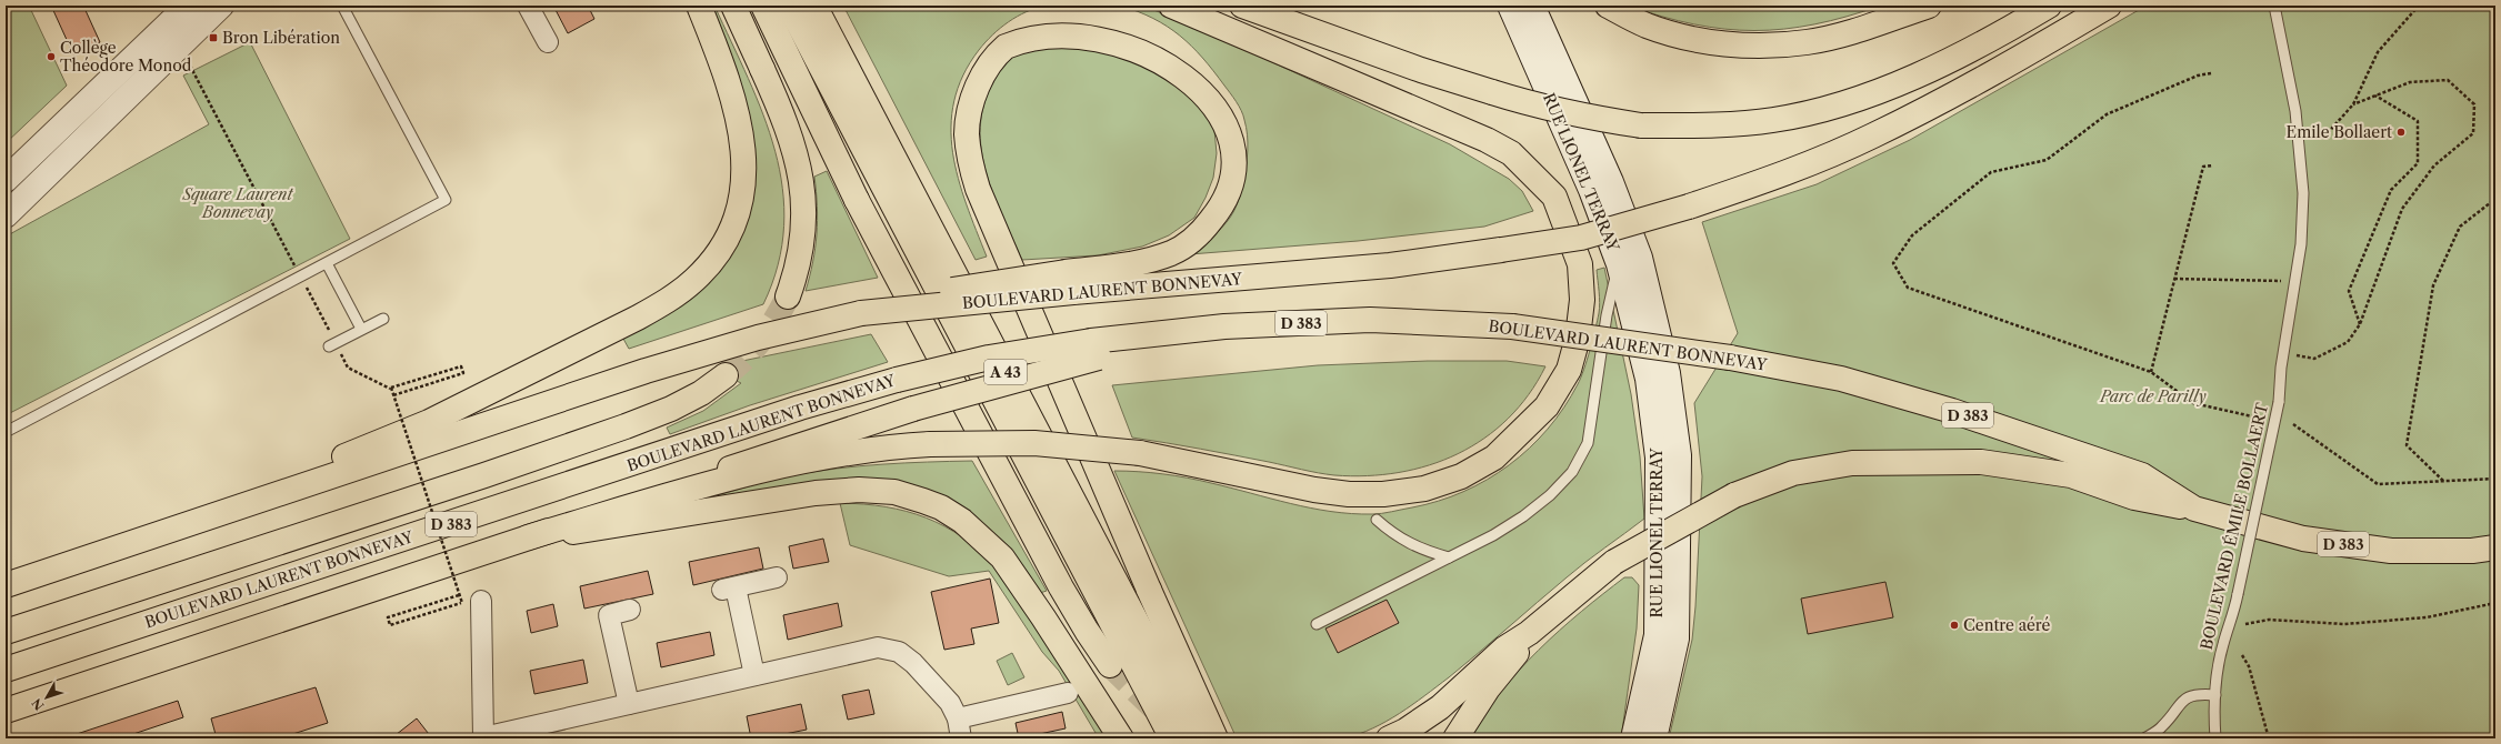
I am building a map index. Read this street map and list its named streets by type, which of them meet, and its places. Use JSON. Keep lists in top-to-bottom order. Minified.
{"streets":{"highway":["BOULEVARD LAURENT BONNEVAY","D 383","A 43"],"main road":["RUE LIONEL TERRAY"],"lane":["BOULEVARD ÉMILE BOLLAERT"]},"parks":["Square Laurent Bonnevay","Parc de Parilly"],"places":{"transit":["Bron Libération"],"other":["Collège Théodore Monod","Emile Bollaert","Centre aéré"]},"north":"bottom left"}
